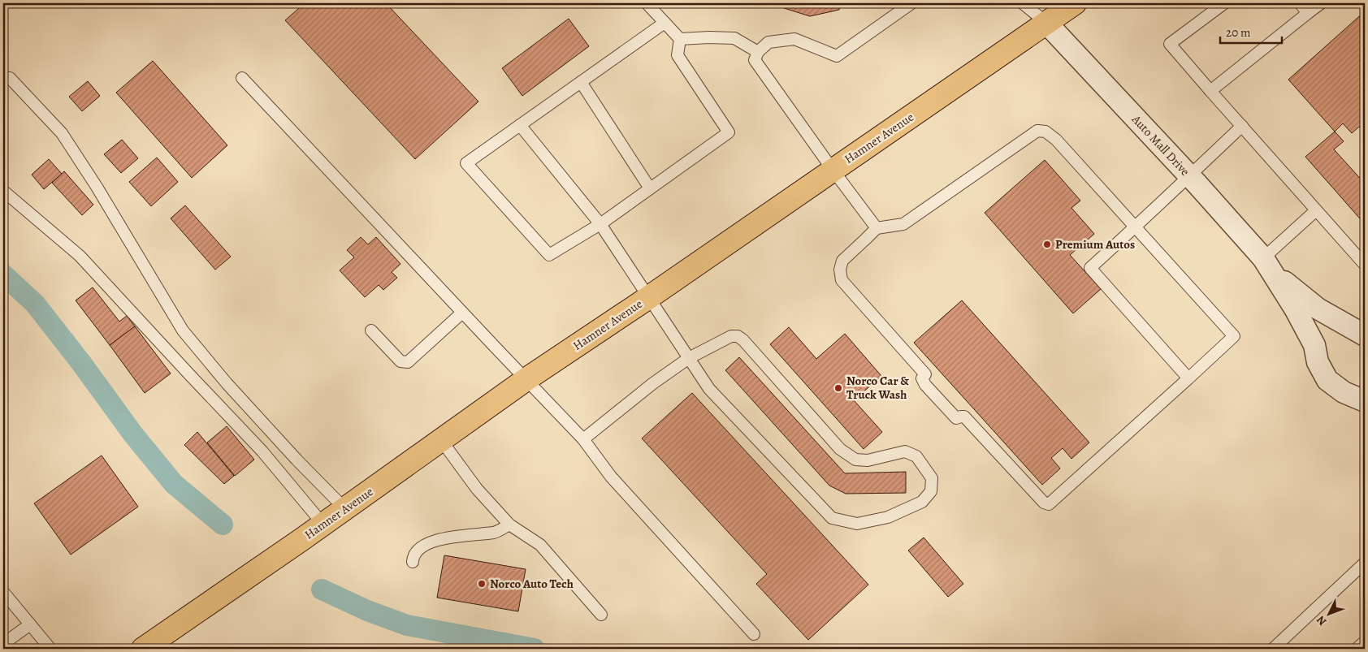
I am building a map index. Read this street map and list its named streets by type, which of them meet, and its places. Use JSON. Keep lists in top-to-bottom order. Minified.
{"streets":{"main road":["Hamner Avenue"],"street":["Auto Mall Drive"]},"crossings":[["Hamner Avenue","Auto Mall Drive"]],"places":["Premium Autos","Norco Car & Truck Wash","Norco Auto Tech"],"scale_bar":"20 m","north":"bottom left"}
